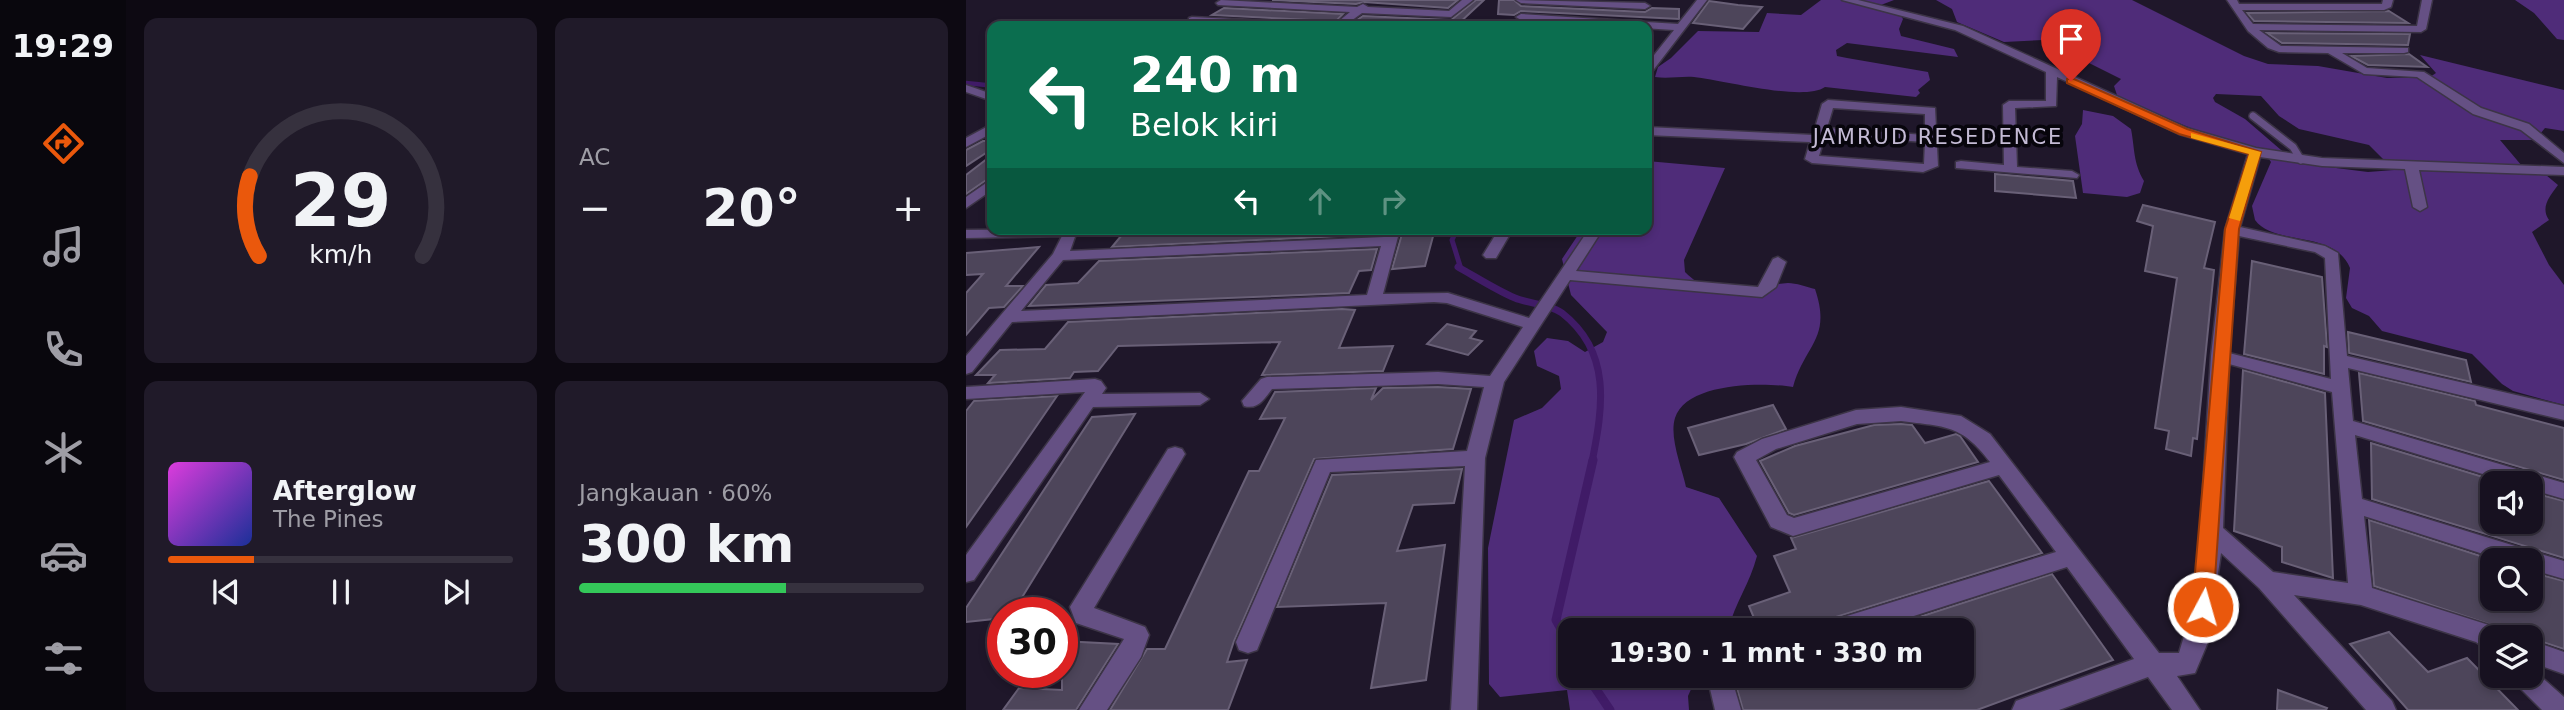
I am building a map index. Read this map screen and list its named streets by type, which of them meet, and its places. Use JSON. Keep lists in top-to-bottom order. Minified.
{"districts":["JAMRUD RESEDENCE"],"page":{"tabs":"19:29","tile":["AC",["Jangkauan · 60%","300 km"]],"turn":["240 m","Belok kiri"],"heat":["−","20°","+"],"song":["Afterglow","The Pines"],"limit":"30","trip":"19:30 · 1 mnt · 330 m","gauge":["29","km/h"]}}
